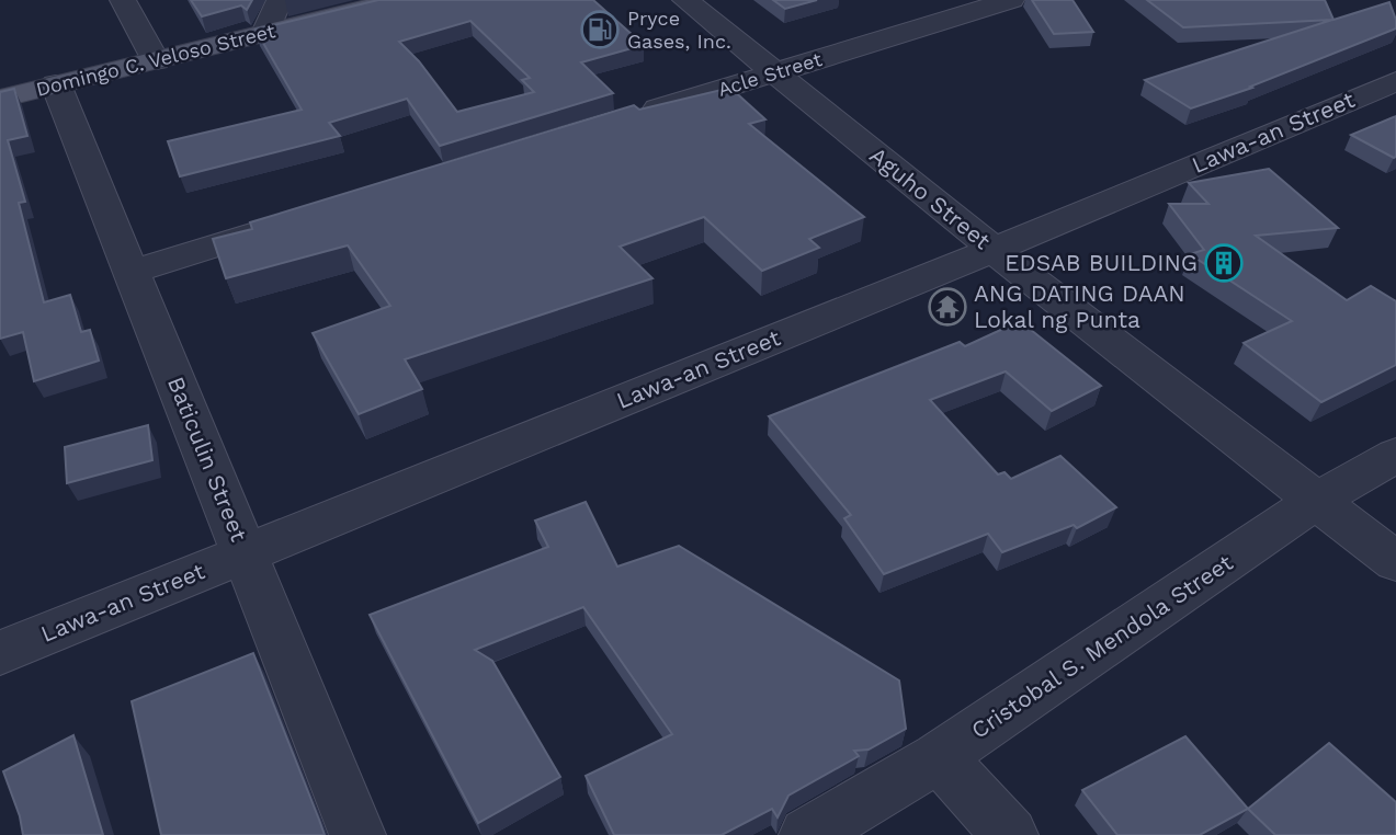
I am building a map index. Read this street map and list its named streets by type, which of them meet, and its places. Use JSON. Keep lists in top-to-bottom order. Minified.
{"streets":{"main road":["Domingo C. Veloso Street"],"street":["Acle Street","Lawa-an Street","Aguho Street","Baticulin Street","Cristobal S. Mendola Street"]},"crossings":[["Domingo C. Veloso Street","Baticulin Street"],["Acle Street","Aguho Street"],["Lawa-an Street","Aguho Street"],["Lawa-an Street","Baticulin Street"],["Aguho Street","Cristobal S. Mendola Street"]],"places":{"fuel station":["Pryce Gases, Inc."],"building":["EDSAB BUILDING"],"temple":["ANG DATING DAAN Lokal ng Punta"]}}
